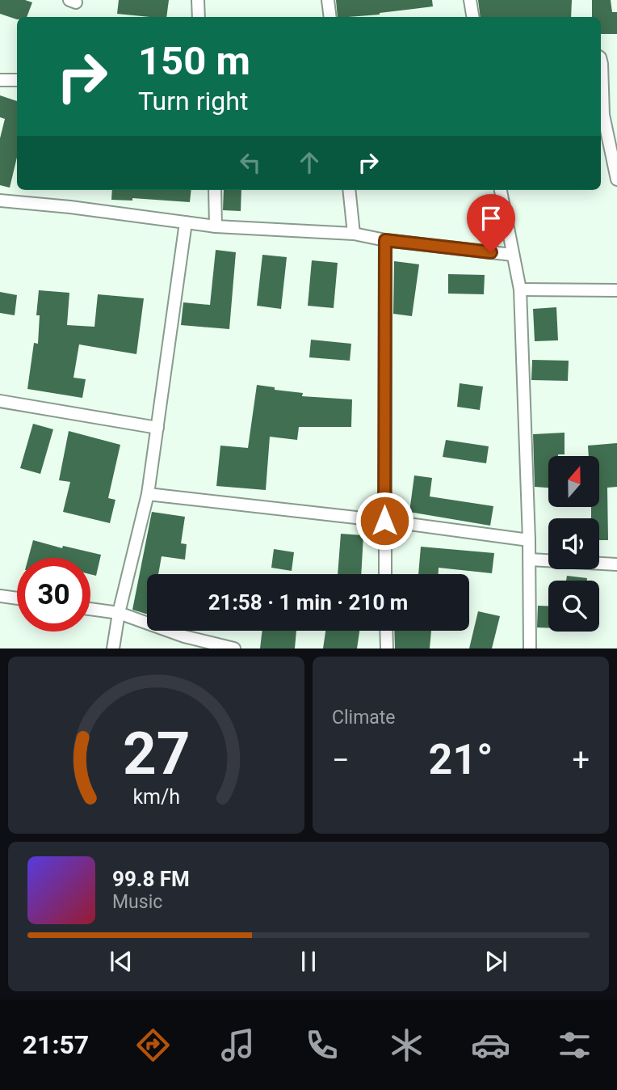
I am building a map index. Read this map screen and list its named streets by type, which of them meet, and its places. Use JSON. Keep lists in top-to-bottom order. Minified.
{"north":"top","page":{"turn":["150 m","Turn right"],"limit":"30","trip":"21:58 · 1 min · 210 m","tile":"Climate","heat":["−","21°","+"],"song":["99.8 FM","Music"],"tabs":"21:57","gauge":["27","km/h"]}}
